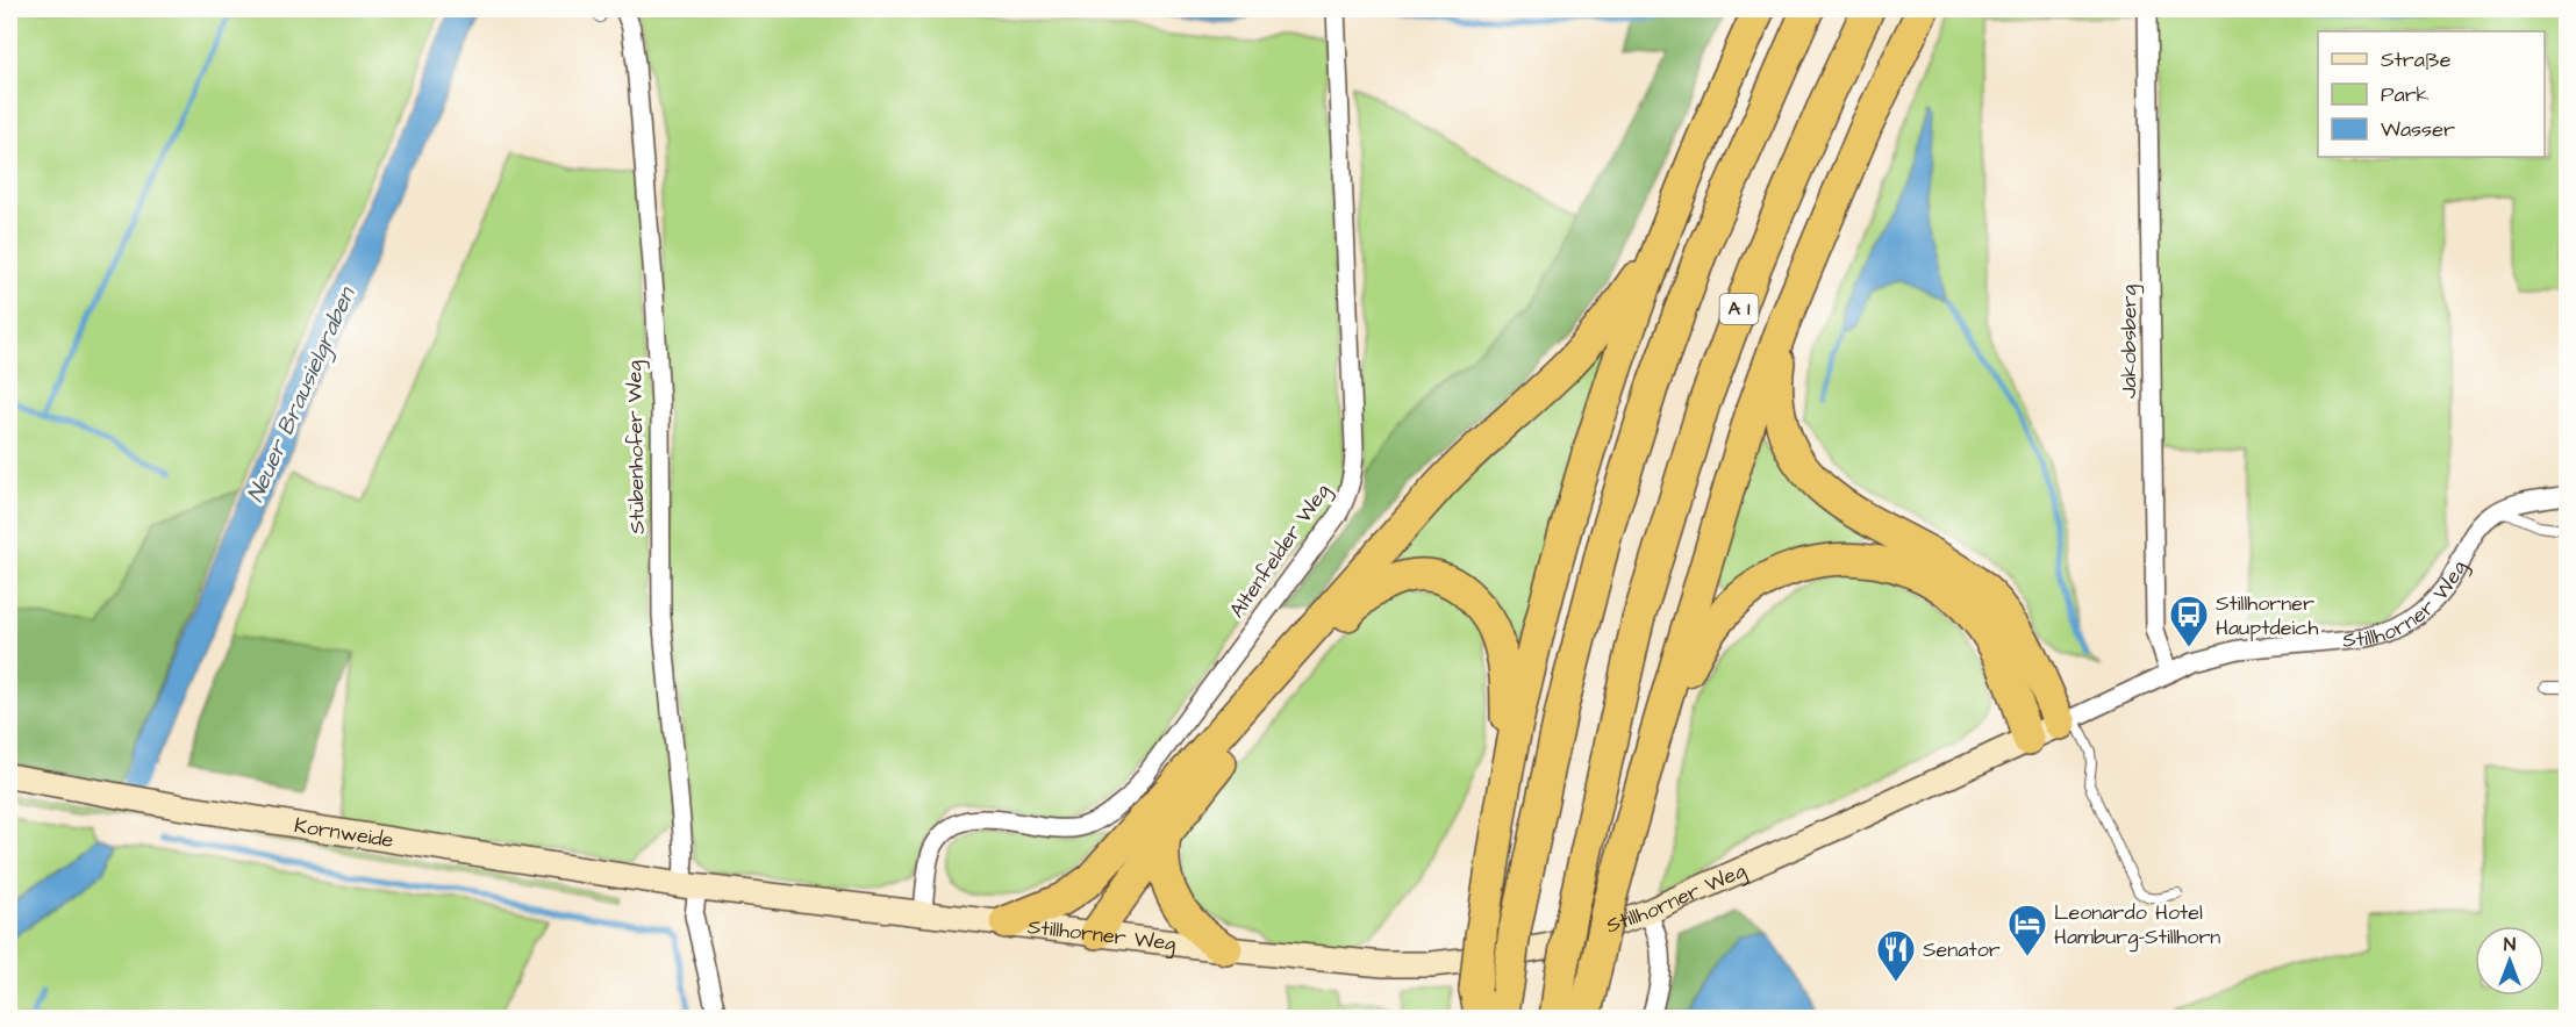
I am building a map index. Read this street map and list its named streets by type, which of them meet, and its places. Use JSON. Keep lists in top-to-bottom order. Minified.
{"streets":{"highway":["A 1"],"main road":["Stillhorner Weg","Kornweide"],"street":["Jakobsberg","Stübenhofer Weg","Altenfelder Weg"]},"crossings":[["Jakobsberg","Stillhorner Weg"],["Stübenhofer Weg","Stillhorner Weg"],["Stübenhofer Weg","Kornweide"],["Altenfelder Weg","Stillhorner Weg"],["Stillhorner Weg","Kornweide"]],"water":["Neuer Brausielgraben"],"places":{"bus stop":["Stillhorner Hauptdeich"],"hotel":["Leonardo Hotel Hamburg-Stillhorn"],"restaurant":["Senator"]},"legend":["Straße","Park","Wasser"],"north":"top"}
